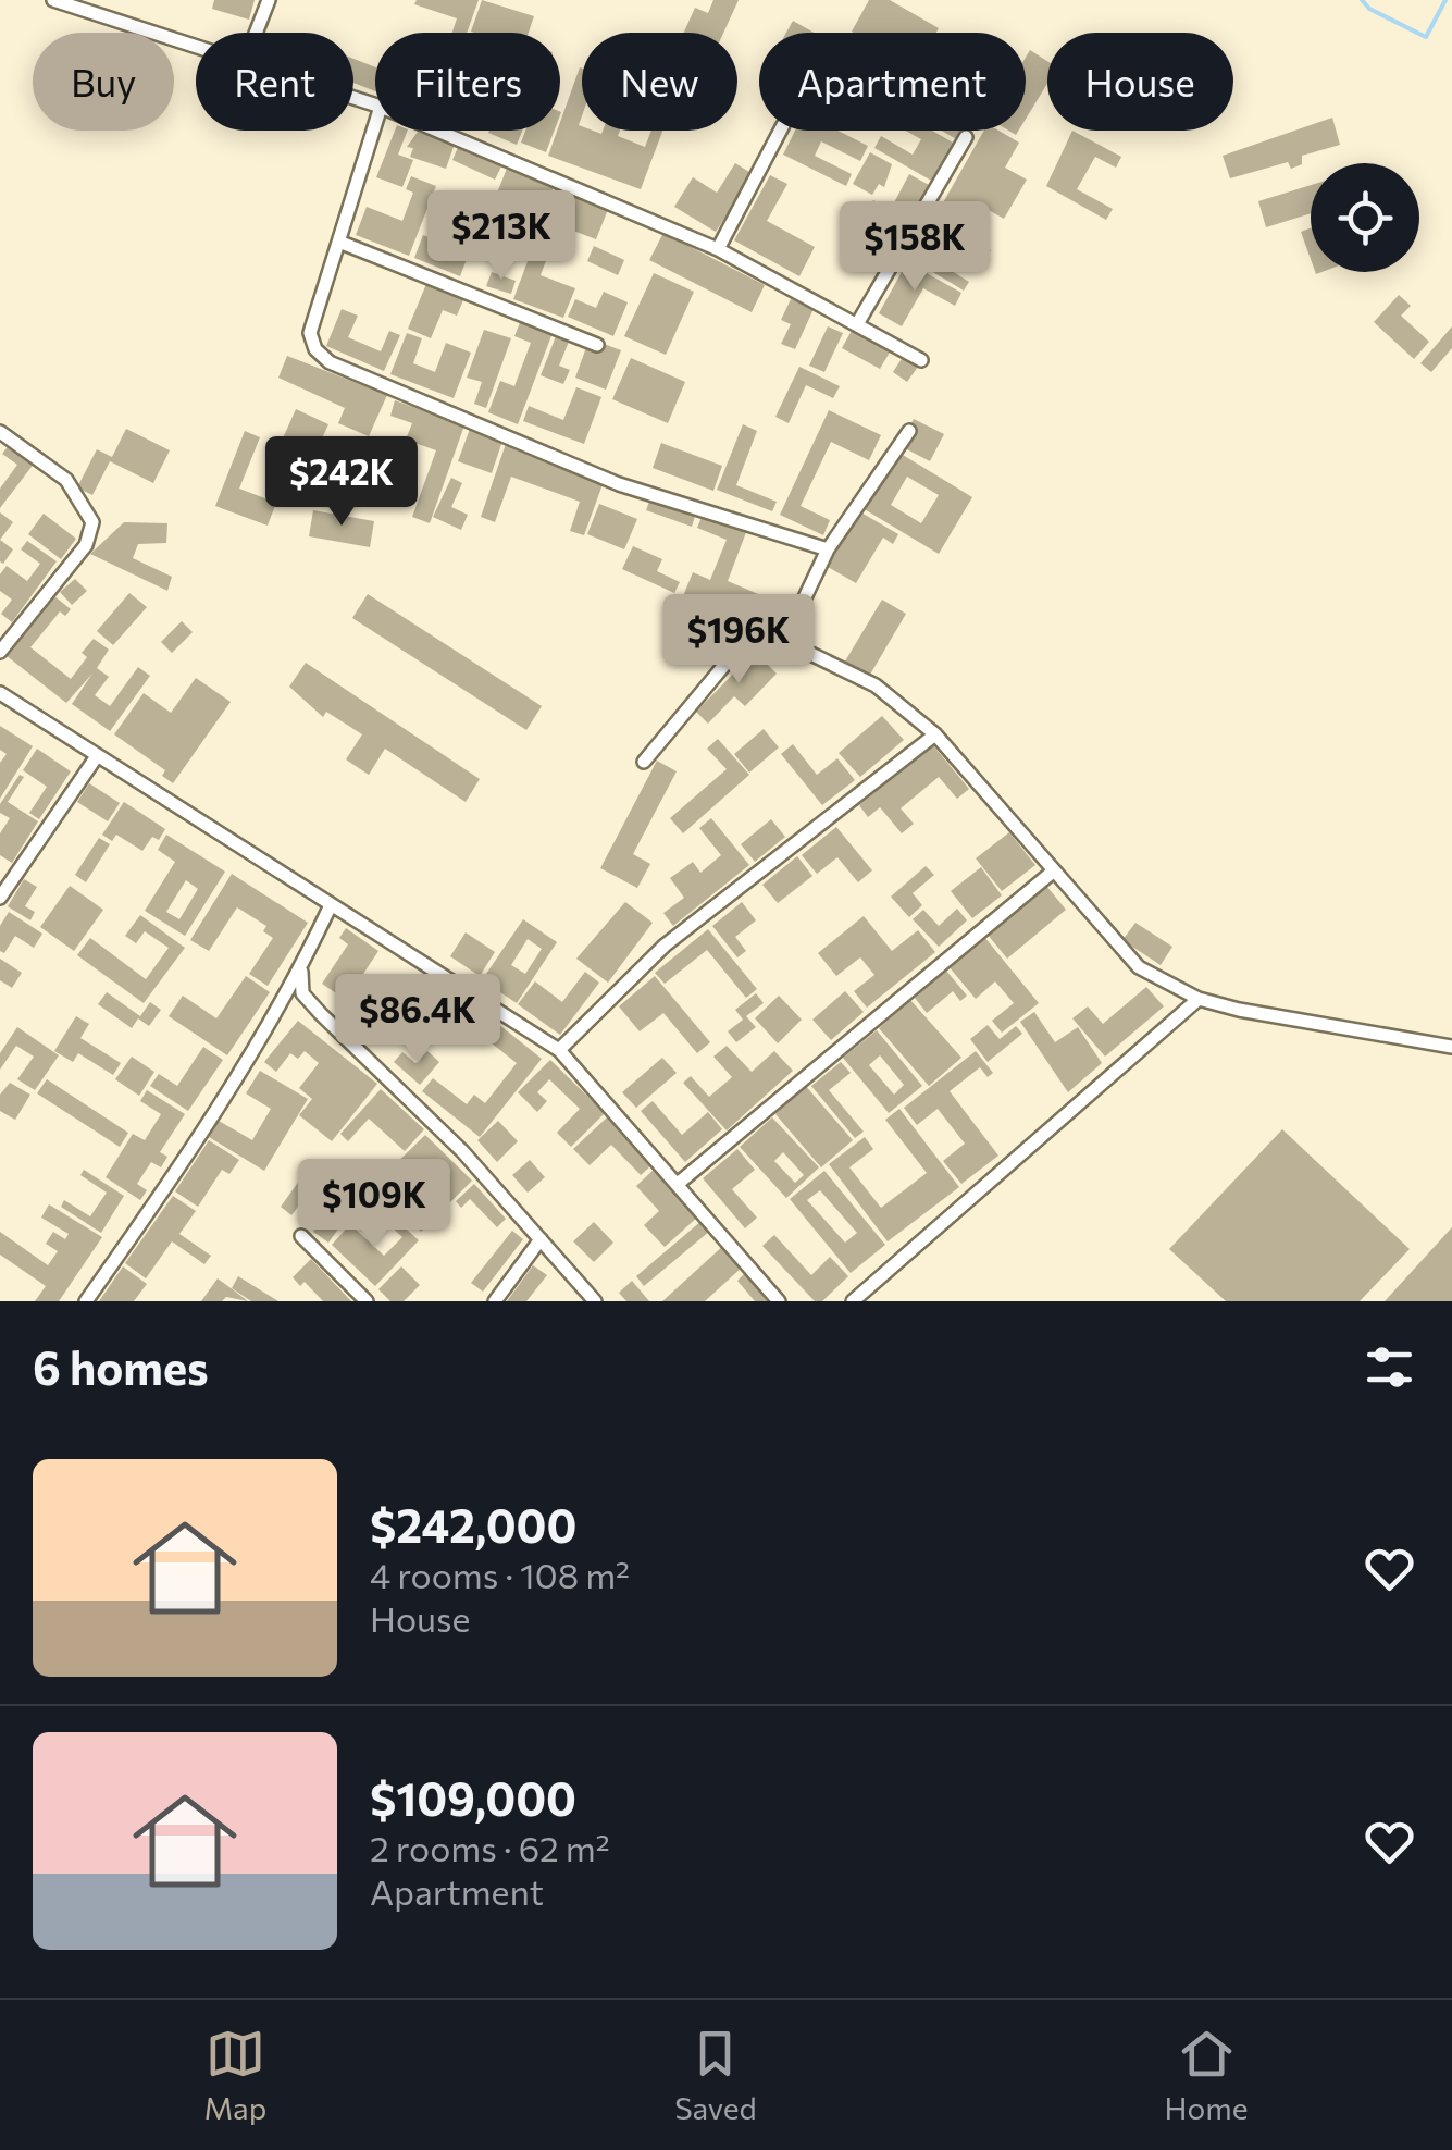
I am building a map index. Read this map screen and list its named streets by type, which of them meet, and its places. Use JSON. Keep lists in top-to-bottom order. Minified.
{"page":{"chip":["Buy","Rent","Filters","New","Apartment","House"],"price":["$213K","$158K","$242K","$196K","$86.4K","$109K"],"heading":"6 homes","list":[{"name":"$242,000","note":"4 rooms · 108 m² · House"},{"name":"$109,000","note":"2 rooms · 62 m² · Apartment"}],"tabs":["Map","Saved","Home"]}}
